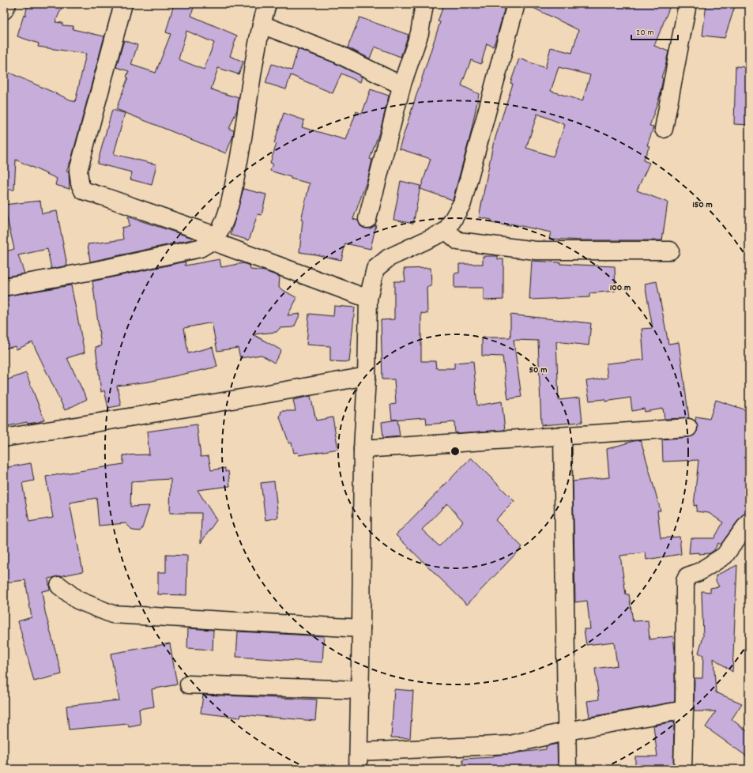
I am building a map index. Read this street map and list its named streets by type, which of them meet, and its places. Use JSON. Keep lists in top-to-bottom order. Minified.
{"scale_bar":"20 m","rings":["150 m","100 m","50 m"]}
